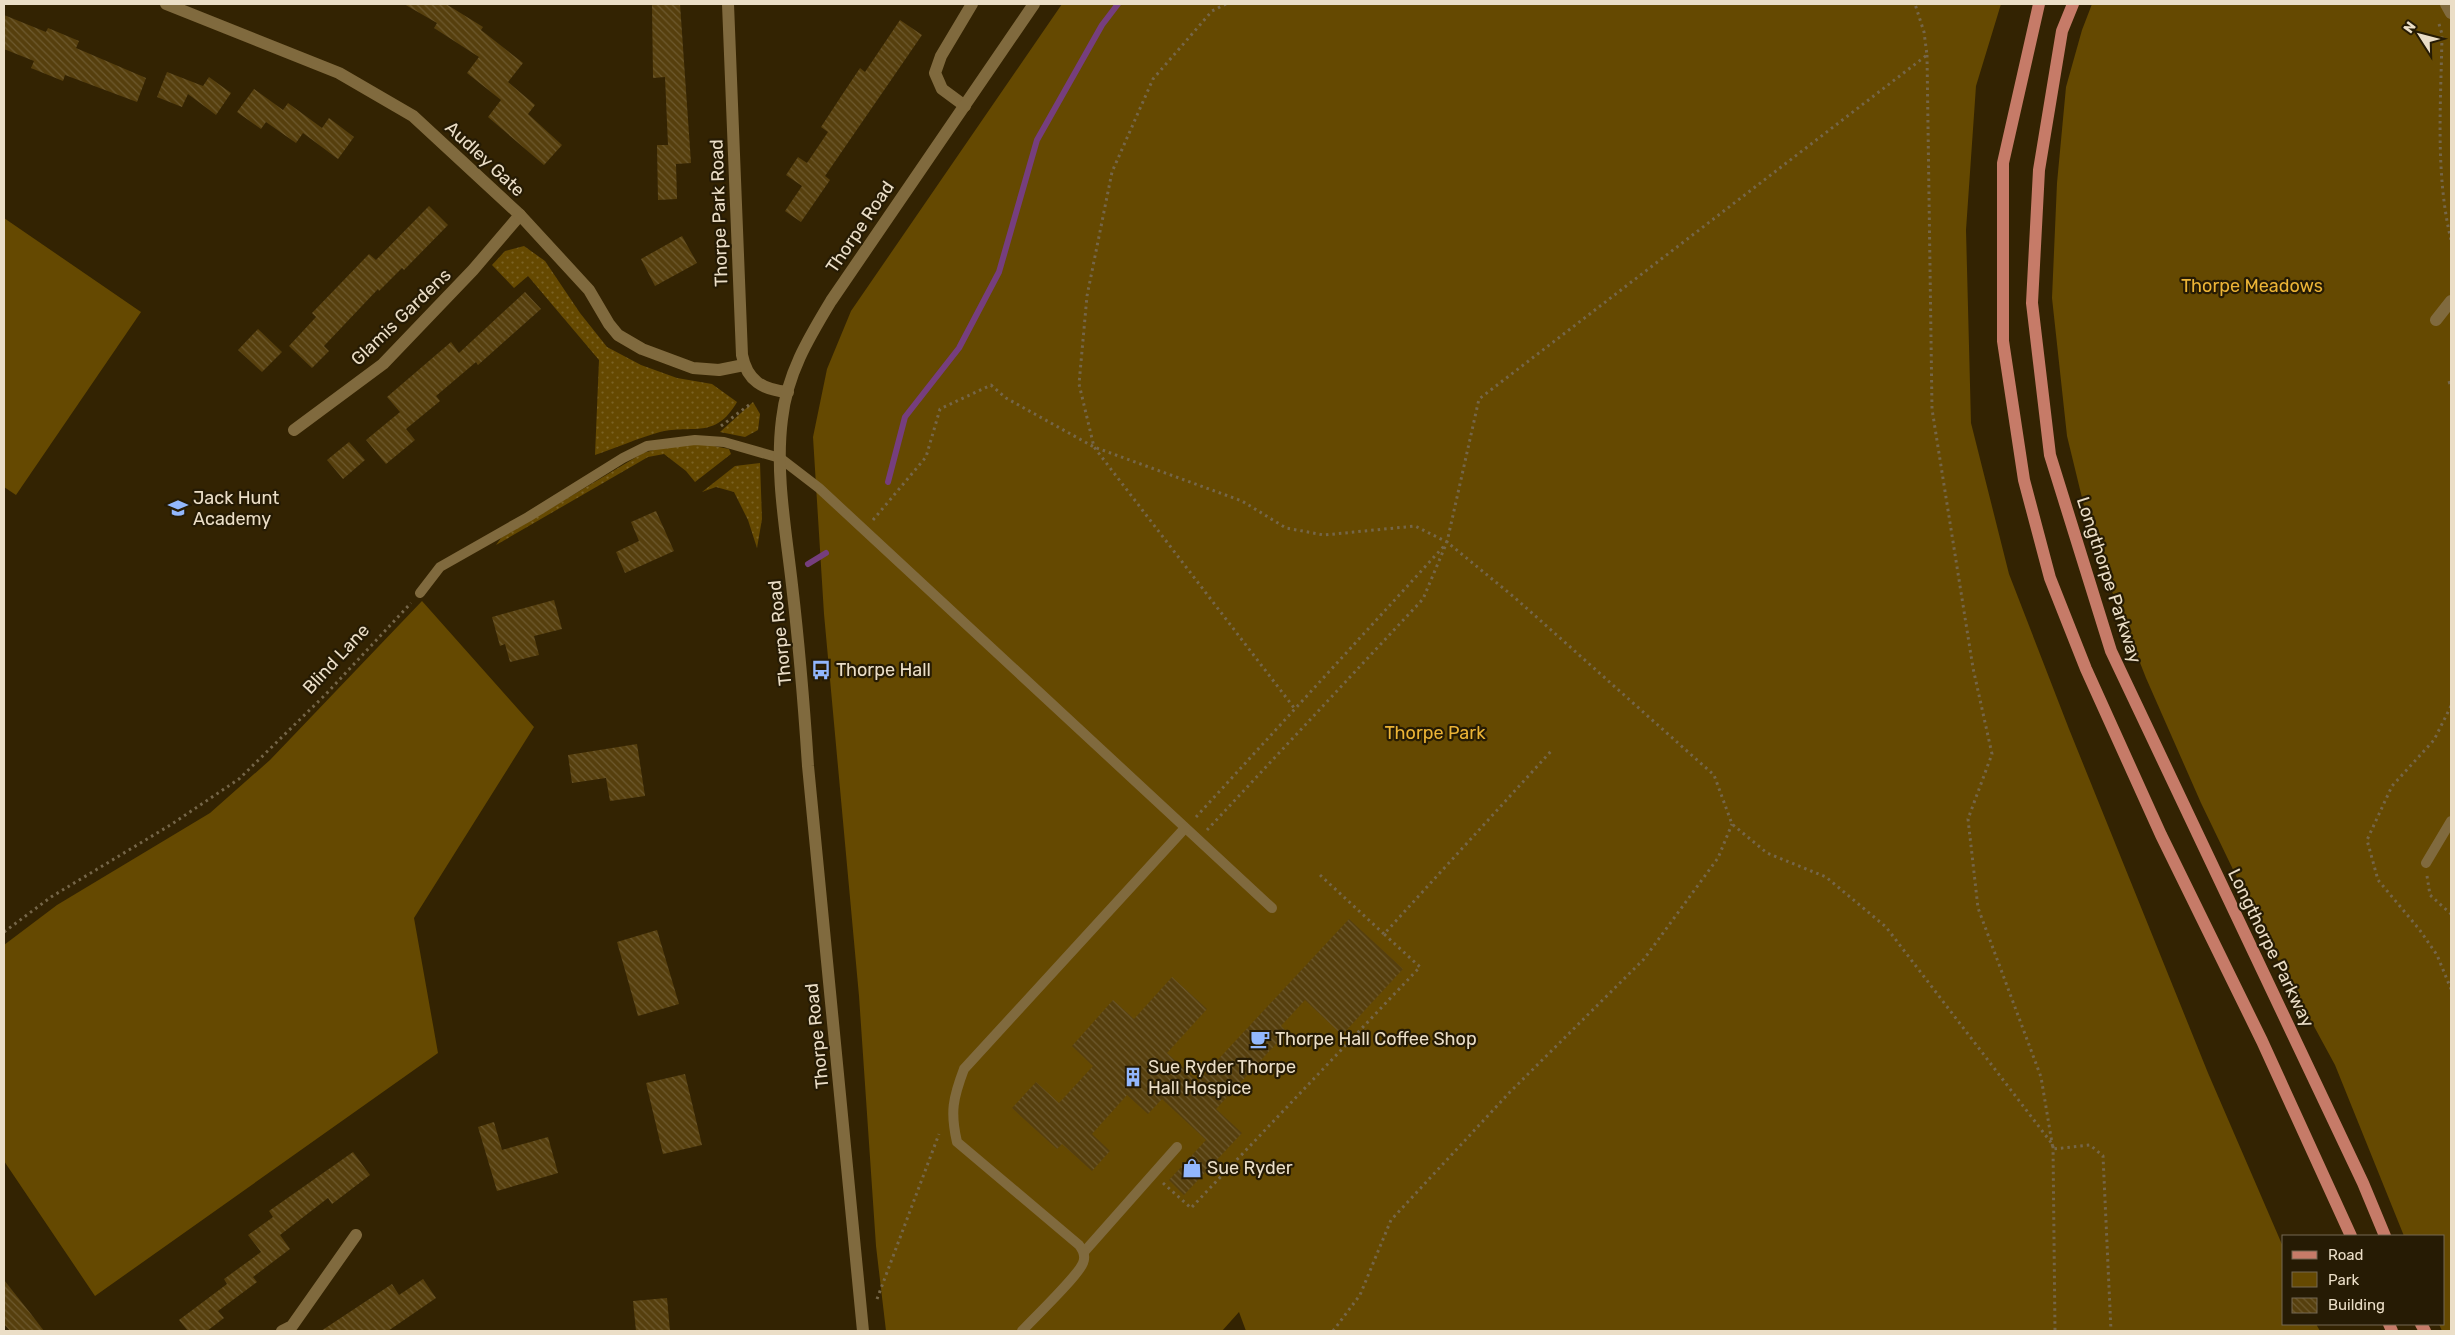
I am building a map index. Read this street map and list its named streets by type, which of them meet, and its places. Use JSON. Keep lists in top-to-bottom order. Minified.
{"streets":{"main road":["Longthorpe Parkway"],"street":["Audley Gate","Thorpe Park Road","Thorpe Road","Glamis Gardens"],"path":["Blind Lane"]},"crossings":[["Audley Gate","Thorpe Park Road"],["Audley Gate","Glamis Gardens"]],"parks":["Thorpe Meadows","Thorpe Park"],"places":{"school or university":["Jack Hunt Academy"],"bus stop":["Thorpe Hall"],"cafe":["Thorpe Hall Coffee Shop"],"building":["Sue Ryder Thorpe Hall Hospice"],"shop":["Sue Ryder"]},"legend":["Road","Park","Building"],"north":"top left"}
